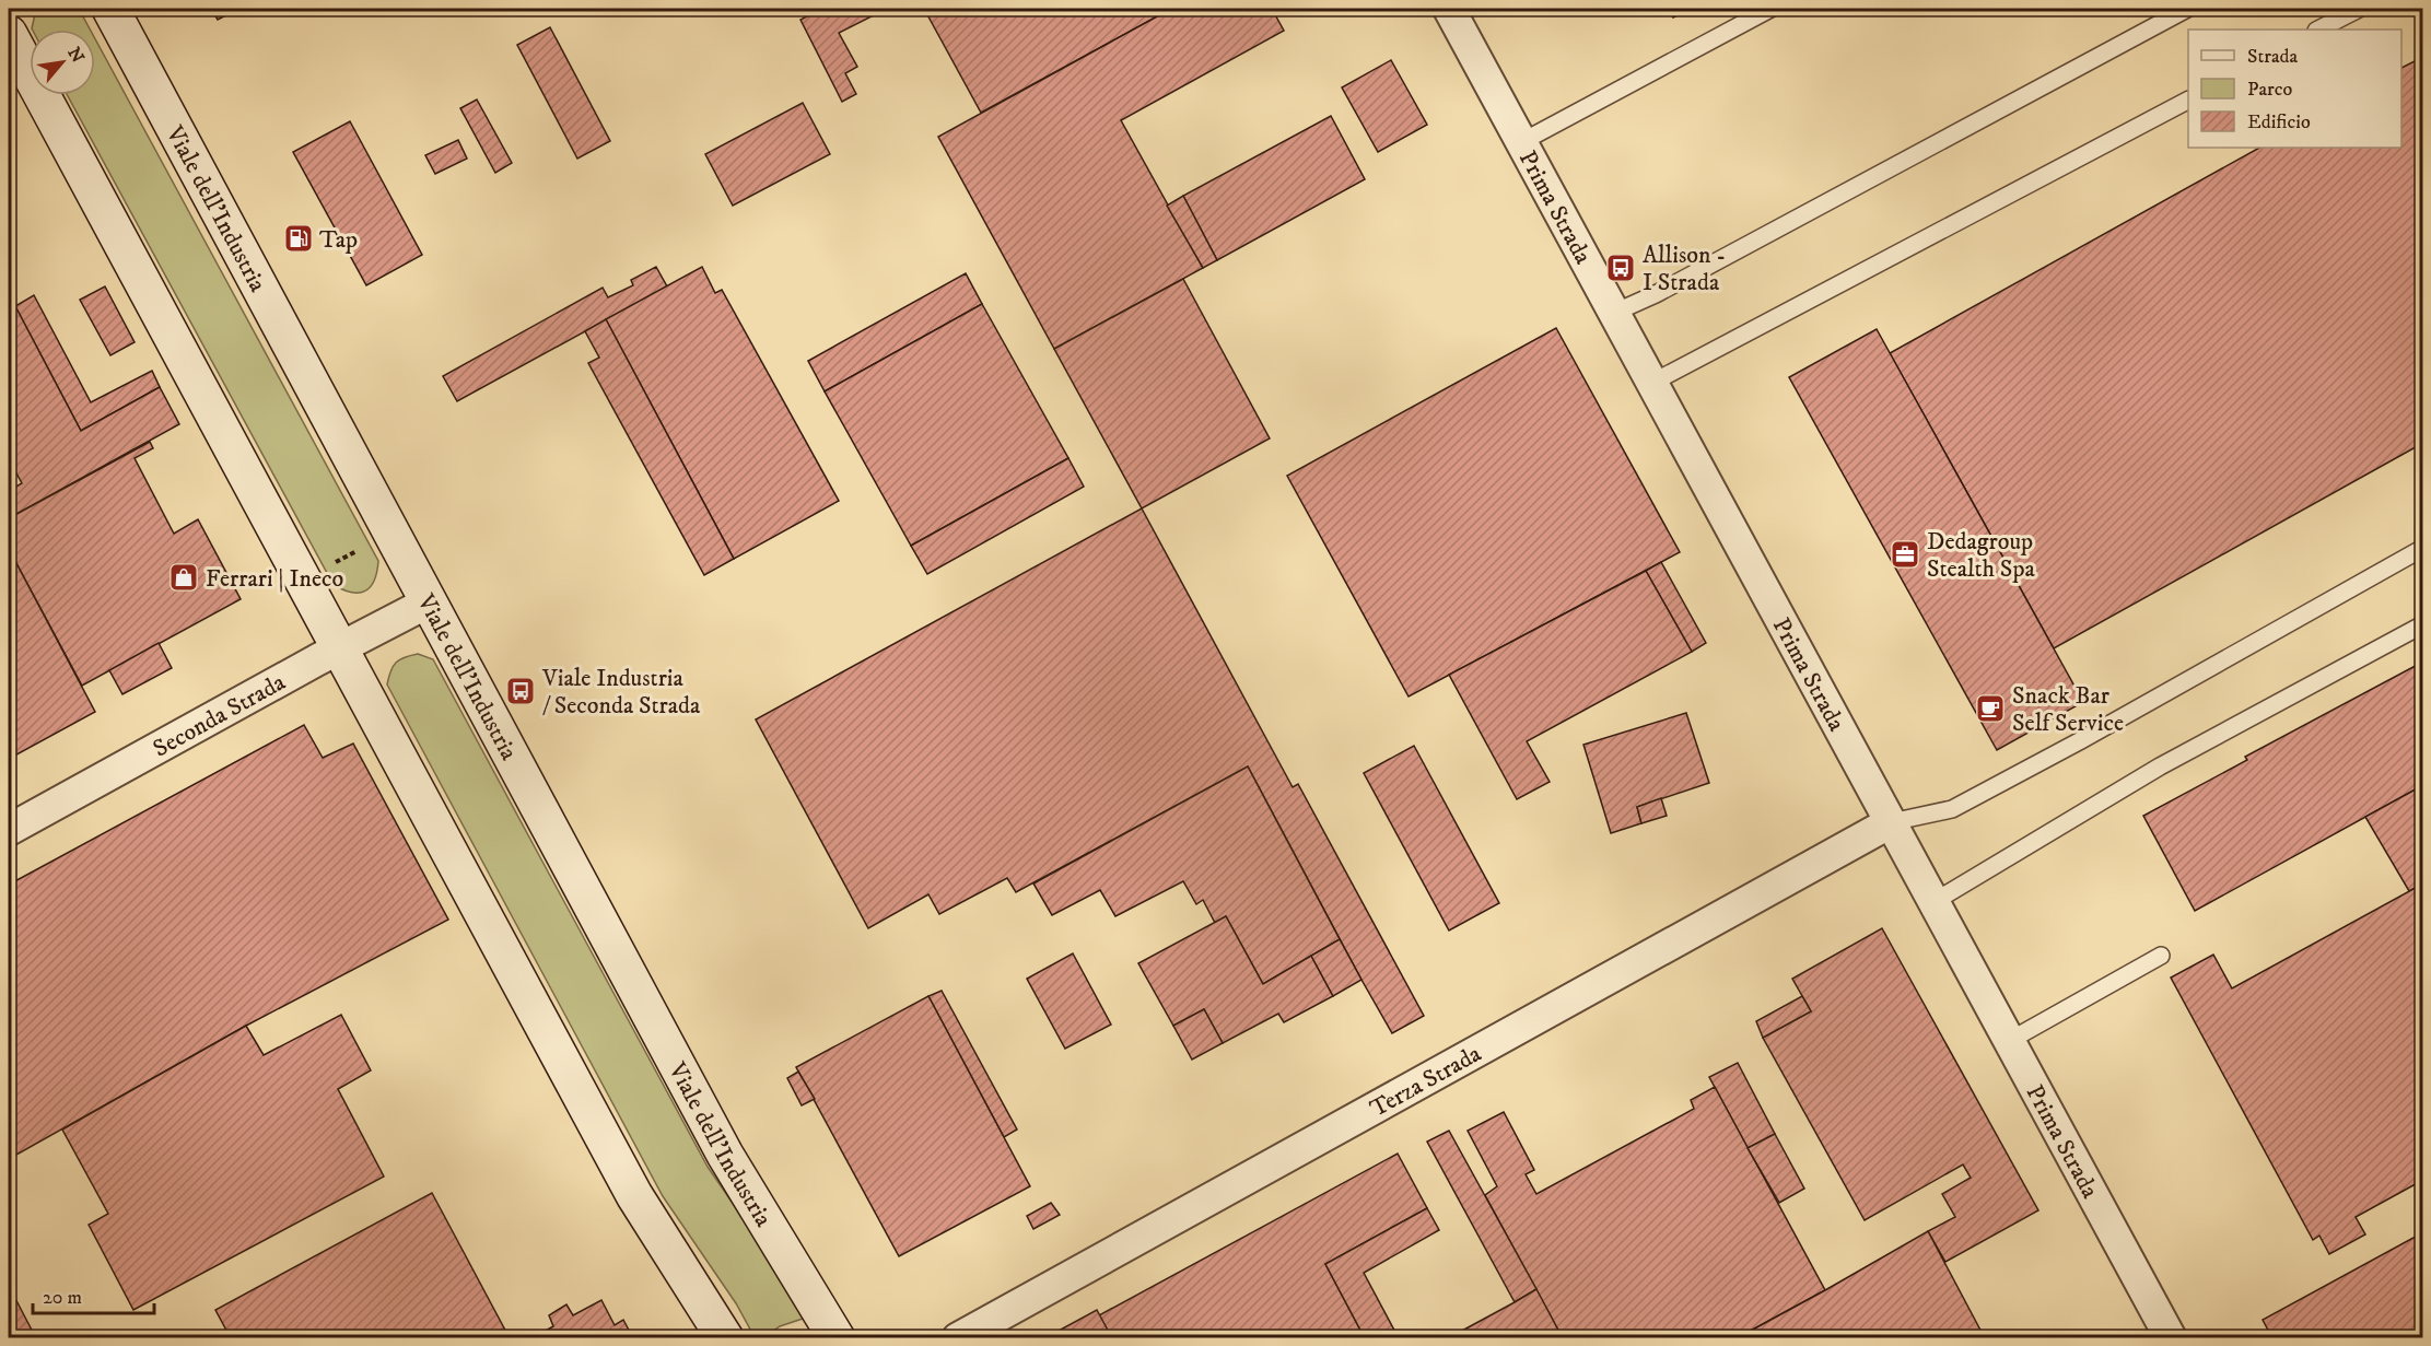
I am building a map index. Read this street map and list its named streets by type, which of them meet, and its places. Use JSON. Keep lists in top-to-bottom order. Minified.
{"streets":{"street":["Prima Strada","Viale dell'Industria","Seconda Strada","Terza Strada"]},"crossings":[["Prima Strada","Terza Strada"],["Viale dell'Industria","Seconda Strada"]],"places":{"fuel station":["Tap"],"bus stop":["Allison - I Strada","Viale Industria / Seconda Strada"],"office":["Dedagroup Stealth Spa"],"shop":["Ferrari | Ineco"],"cafe":["Snack Bar Self Service"]},"legend":["Strada","Parco","Edificio"],"scale_bar":"20 m","north":"top right"}
